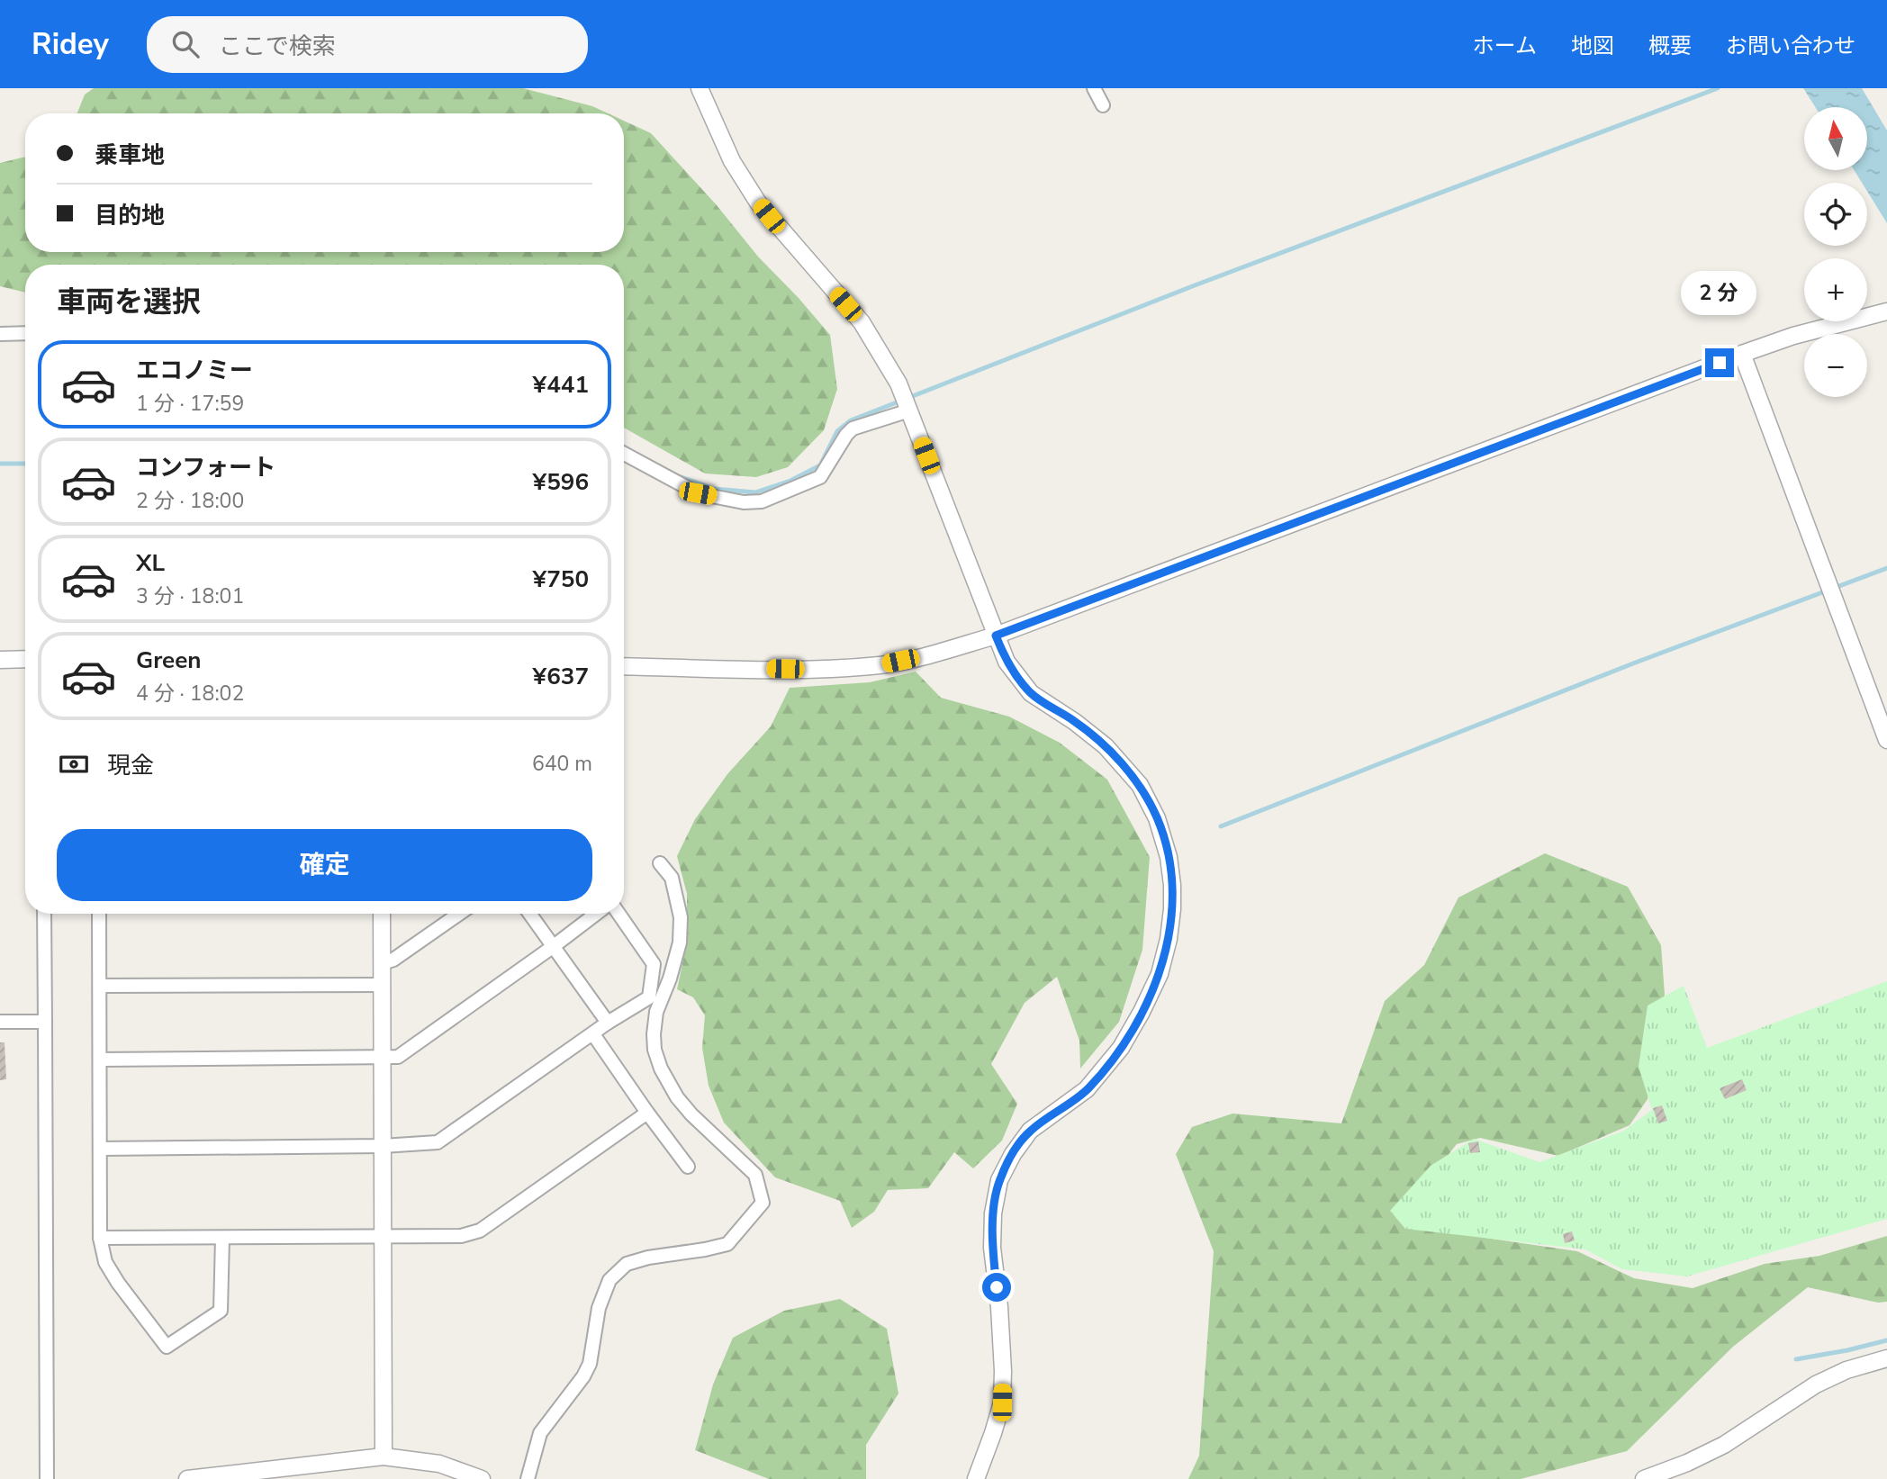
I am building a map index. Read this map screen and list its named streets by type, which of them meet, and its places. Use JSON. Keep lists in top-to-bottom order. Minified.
{"north":"top","page":{"header":"Ridey","search":"ここで検索","nav":["ホーム","地図","概要","お問い合わせ"],"map_buttons":["+","−"],"banner":["乗車地","目的地"],"heading":"車両を選択","bubble":"2 分","list":[{"name":"エコノミー","note":"1 分 · 17:59","value":"¥441"},{"name":"コンフォート","note":"2 分 · 18:00","value":"¥596"},{"name":"XL","note":"3 分 · 18:01","value":"¥750"},{"name":"Green","note":"4 分 · 18:02","value":"¥637"}],"pay":["現金","640 m"],"buttons":"確定"}}
